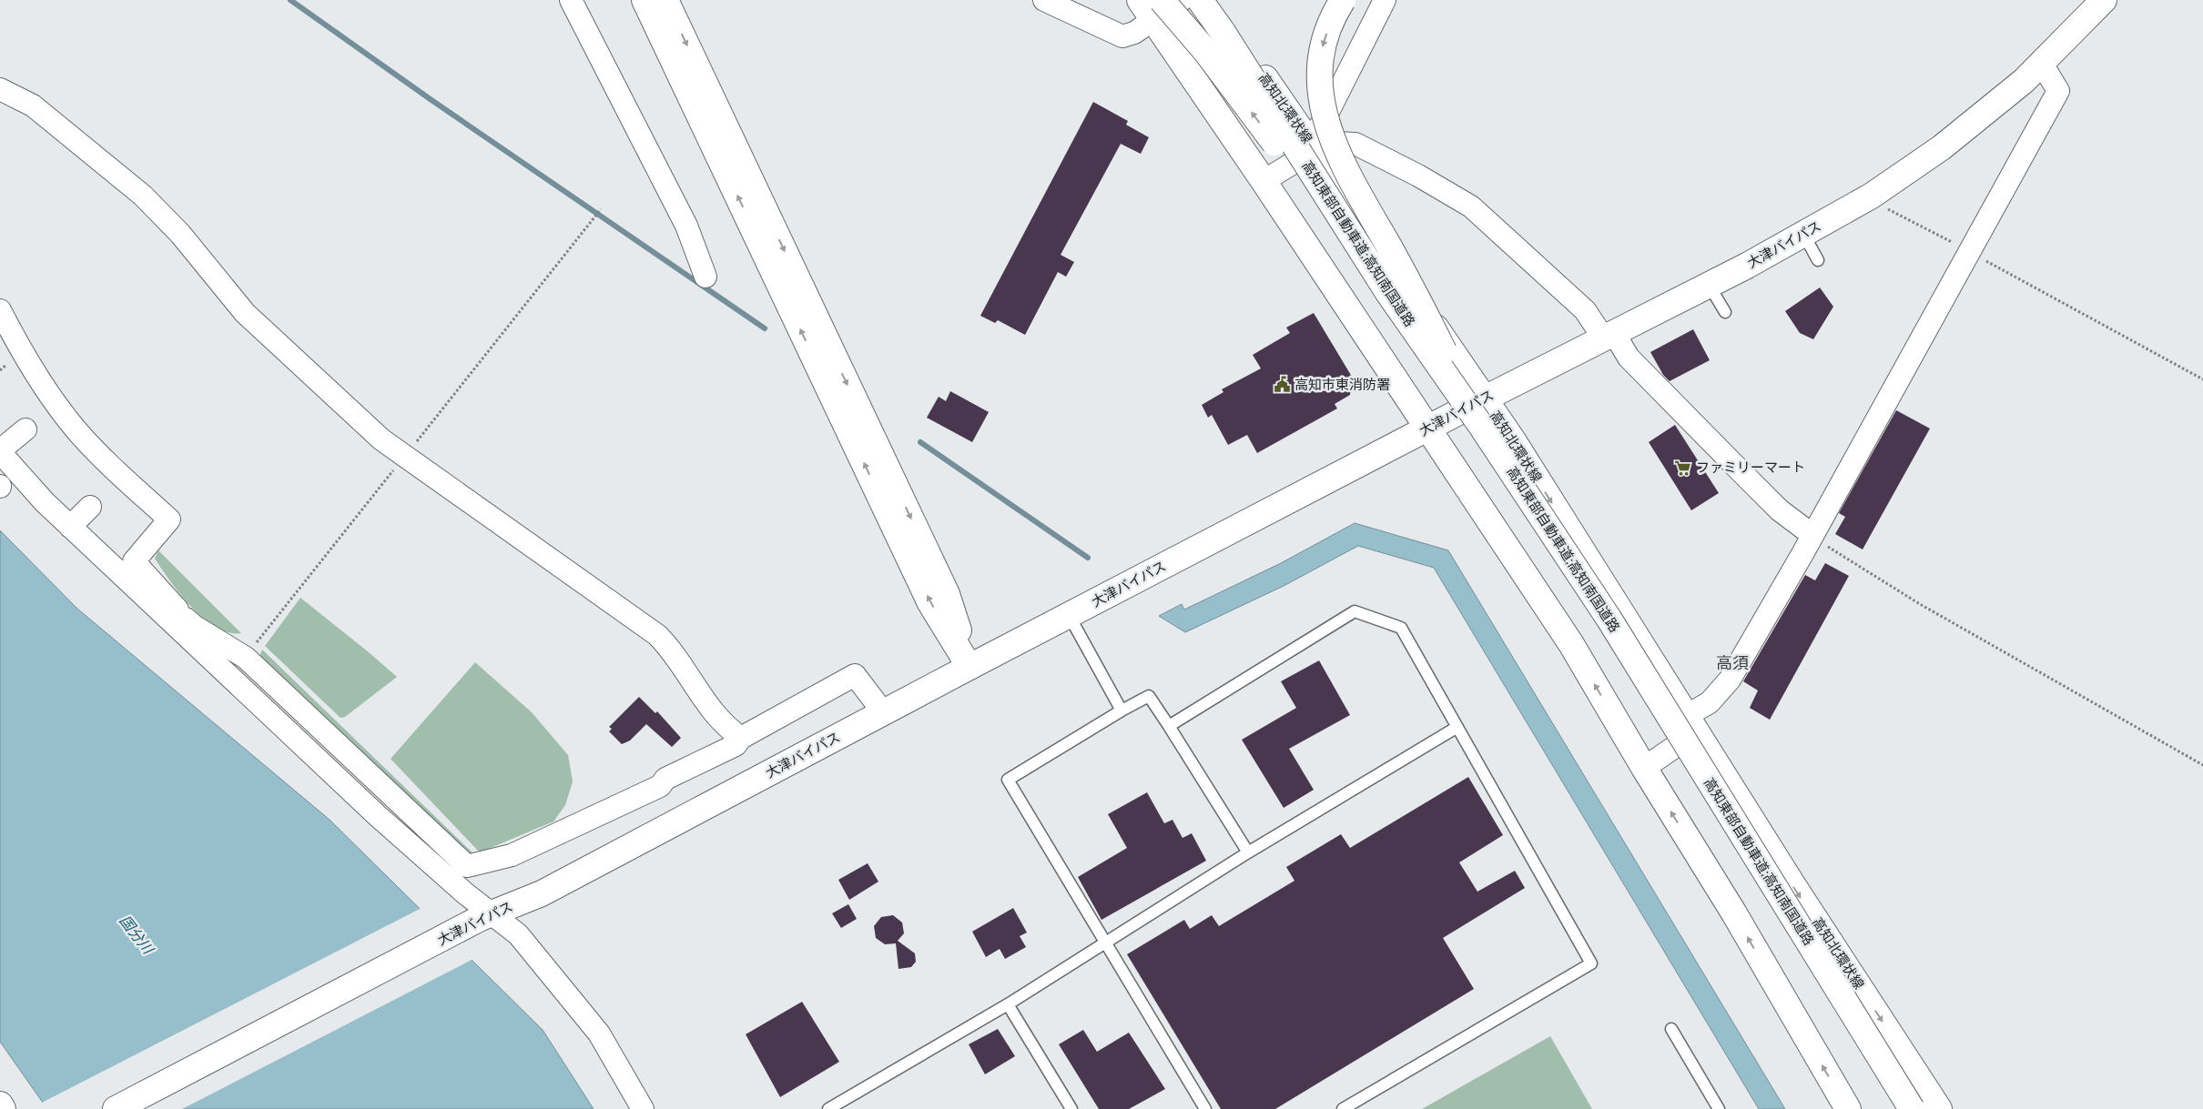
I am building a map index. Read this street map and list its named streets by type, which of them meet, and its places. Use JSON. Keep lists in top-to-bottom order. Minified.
{"streets":{"main road":["高知北環状線","高知東部自動車道;高知南国道路","大津バイパス"]},"crossings":[["高知北環状線","大津バイパス"]],"districts":["高須"],"water":["国分川"],"places":{"public building":["高知市東消防署"],"supermarket":["ファミリーマート"]}}
